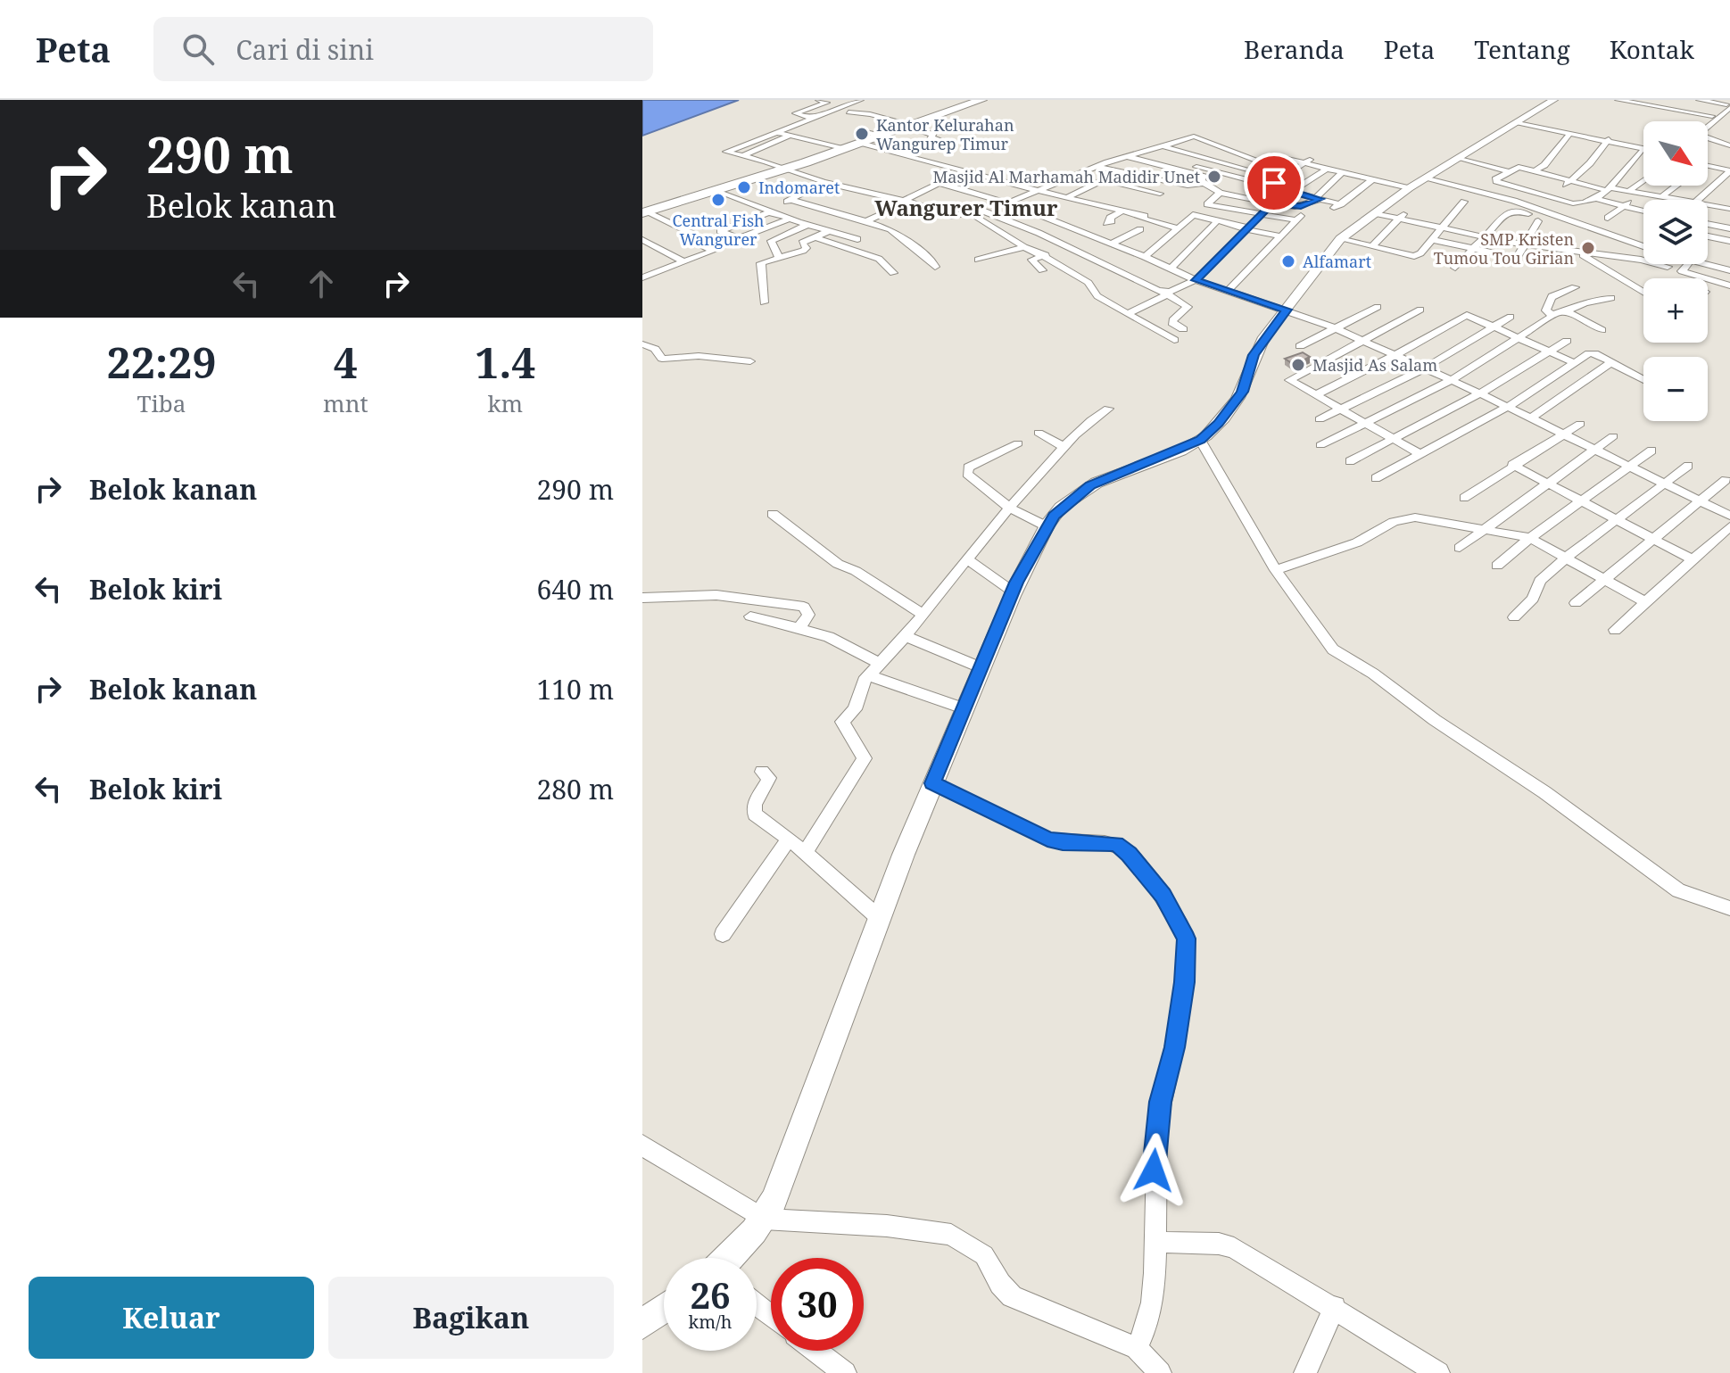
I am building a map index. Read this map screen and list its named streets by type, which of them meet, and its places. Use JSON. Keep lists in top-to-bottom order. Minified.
{"districts":["Wangurer Timur"],"places":["Kantor Kelurahan Wangurep Timur","Masjid Al Marhamah Madidir Unet","Indomaret","Central Fish Wangurer","SMP Kristen Tumou Tou Girian","Alfamart","Masjid As Salam"],"north":"bottom right","page":{"header":"Peta","search":"Cari di sini","nav":["Beranda","Peta","Tentang","Kontak"],"turn":["290 m","Belok kanan"],"map_buttons":["+","−"],"eta":["22:29","Tiba","4","mnt","1.4","km"],"list":[{"name":"Belok kanan","value":"290 m"},{"name":"Belok kiri","value":"640 m"},{"name":"Belok kanan","value":"110 m"},{"name":"Belok kiri","value":"280 m"}],"speed":"26 km/h","limit":"30","buttons":["Keluar","Bagikan"]}}
